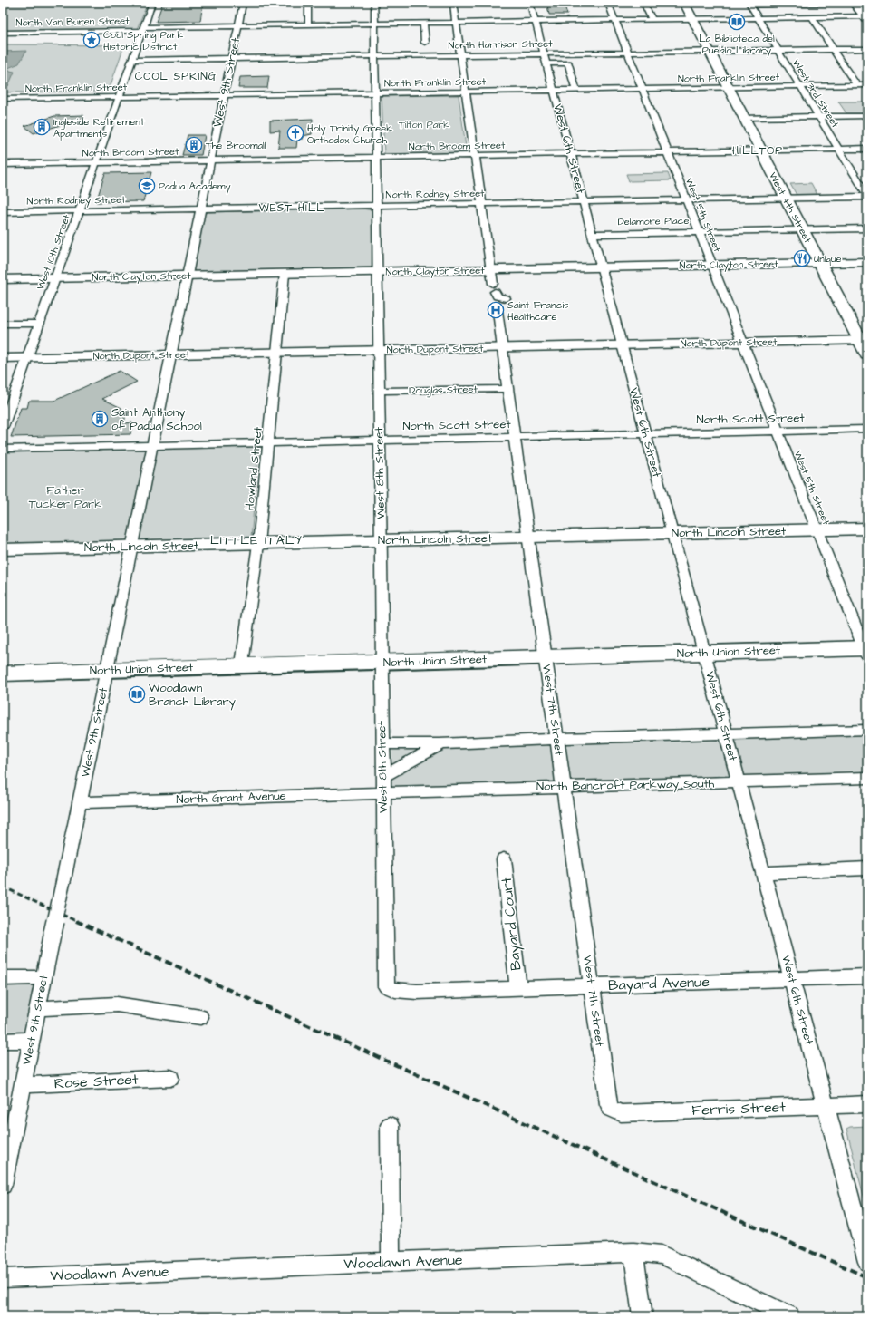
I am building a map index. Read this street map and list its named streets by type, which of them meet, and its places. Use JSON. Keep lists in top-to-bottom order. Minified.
{"streets":{"main road":["West 4th Street","North Lincoln Street","North Union Street"],"street":["North Van Buren Street","North Harrison Street","North Franklin Street","West 9th Street","West 3rd Street","North Broom Street","West 6th Street","North Rodney Street","West 5th Street","Delamore Place","West 10th Street","North Clayton Street","North Dupont Street","Douglas Street","North Scott Street","Howland Street","West 8th Street","West 7th Street","North Bancroft Parkway South","North Grant Avenue","Bayard Court","Bayard Avenue","Rose Street","Ferris Street","Woodlawn Avenue"]},"crossings":[["North Van Buren Street","West 9th Street"],["North Van Buren Street","West 3rd Street"],["North Van Buren Street","West 6th Street"],["North Van Buren Street","West 4th Street"],["North Van Buren Street","West 5th Street"],["North Van Buren Street","West 10th Street"],["North Van Buren Street","West 8th Street"],["North Harrison Street","West 9th Street"],["North Harrison Street","West 3rd Street"],["North Harrison Street","West 6th Street"],["North Harrison Street","West 4th Street"],["North Harrison Street","West 5th Street"],["North Harrison Street","West 10th Street"],["North Harrison Street","West 8th Street"],["North Franklin Street","West 9th Street"],["North Franklin Street","West 3rd Street"],["North Franklin Street","West 6th Street"],["North Franklin Street","West 4th Street"],["North Franklin Street","West 5th Street"],["North Franklin Street","West 10th Street"],["North Franklin Street","West 8th Street"],["West 9th Street","North Broom Street"],["West 9th Street","North Rodney Street"],["West 9th Street","North Clayton Street"],["West 9th Street","North Dupont Street"],["West 9th Street","North Scott Street"],["West 9th Street","North Lincoln Street"],["West 9th Street","North Union Street"],["West 9th Street","North Grant Avenue"],["West 9th Street","Rose Street"],["West 3rd Street","North Broom Street"],["West 3rd Street","North Rodney Street"],["North Broom Street","West 6th Street"],["North Broom Street","West 4th Street"],["North Broom Street","West 5th Street"],["North Broom Street","West 10th Street"],["North Broom Street","West 8th Street"],["West 6th Street","North Rodney Street"],["West 6th Street","Delamore Place"],["West 6th Street","North Clayton Street"],["West 6th Street","North Dupont Street"],["West 6th Street","North Scott Street"],["West 6th Street","North Lincoln Street"],["West 6th Street","North Union Street"],["West 6th Street","North Bancroft Parkway South"],["West 6th Street","Bayard Avenue"],["West 6th Street","Ferris Street"],["North Rodney Street","West 4th Street"],["North Rodney Street","West 5th Street"],["North Rodney Street","West 10th Street"],["North Rodney Street","West 8th Street"],["West 4th Street","Delamore Place"],["West 4th Street","North Clayton Street"],["West 4th Street","North Dupont Street"],["West 5th Street","Delamore Place"],["West 5th Street","North Clayton Street"],["West 5th Street","North Dupont Street"],["West 5th Street","North Scott Street"],["West 5th Street","North Lincoln Street"],["West 5th Street","North Union Street"],["West 10th Street","North Clayton Street"],["West 10th Street","North Dupont Street"],["North Clayton Street","Howland Street"],["North Clayton Street","West 8th Street"],["North Dupont Street","Howland Street"],["North Dupont Street","West 8th Street"],["North Dupont Street","West 7th Street"],["Douglas Street","West 8th Street"],["Douglas Street","West 7th Street"],["North Scott Street","Howland Street"],["North Scott Street","West 8th Street"],["North Scott Street","West 7th Street"],["Howland Street","North Lincoln Street"],["Howland Street","North Union Street"],["West 8th Street","North Lincoln Street"],["West 8th Street","North Union Street"],["West 8th Street","North Bancroft Parkway South"],["West 8th Street","North Grant Avenue"],["West 8th Street","Bayard Avenue"],["North Lincoln Street","West 7th Street"],["North Union Street","West 7th Street"],["West 7th Street","North Bancroft Parkway South"],["West 7th Street","Bayard Avenue"],["West 7th Street","Ferris Street"],["North Bancroft Parkway South","North Grant Avenue"],["Bayard Court","Bayard Avenue"]],"districts":["COOL SPRING","HILLTOP","WEST HILL","LITTLE ITALY"],"parks":["Tilton Park","Father Tucker Park"],"places":{"library":["La Biblioteca del Pueblo Library","Woodlawn Branch Library"],"place":["Cool Spring Park Historic District"],"building":["Ingleside Retirement Apartments","The Broomall","Saint Anthony of Padua School"],"church":["Holy Trinity Greek Orthodox Church"],"school or university":["Padua Academy"],"restaurant":["Unique"],"hospital":["Saint Francis Healthcare"]}}
